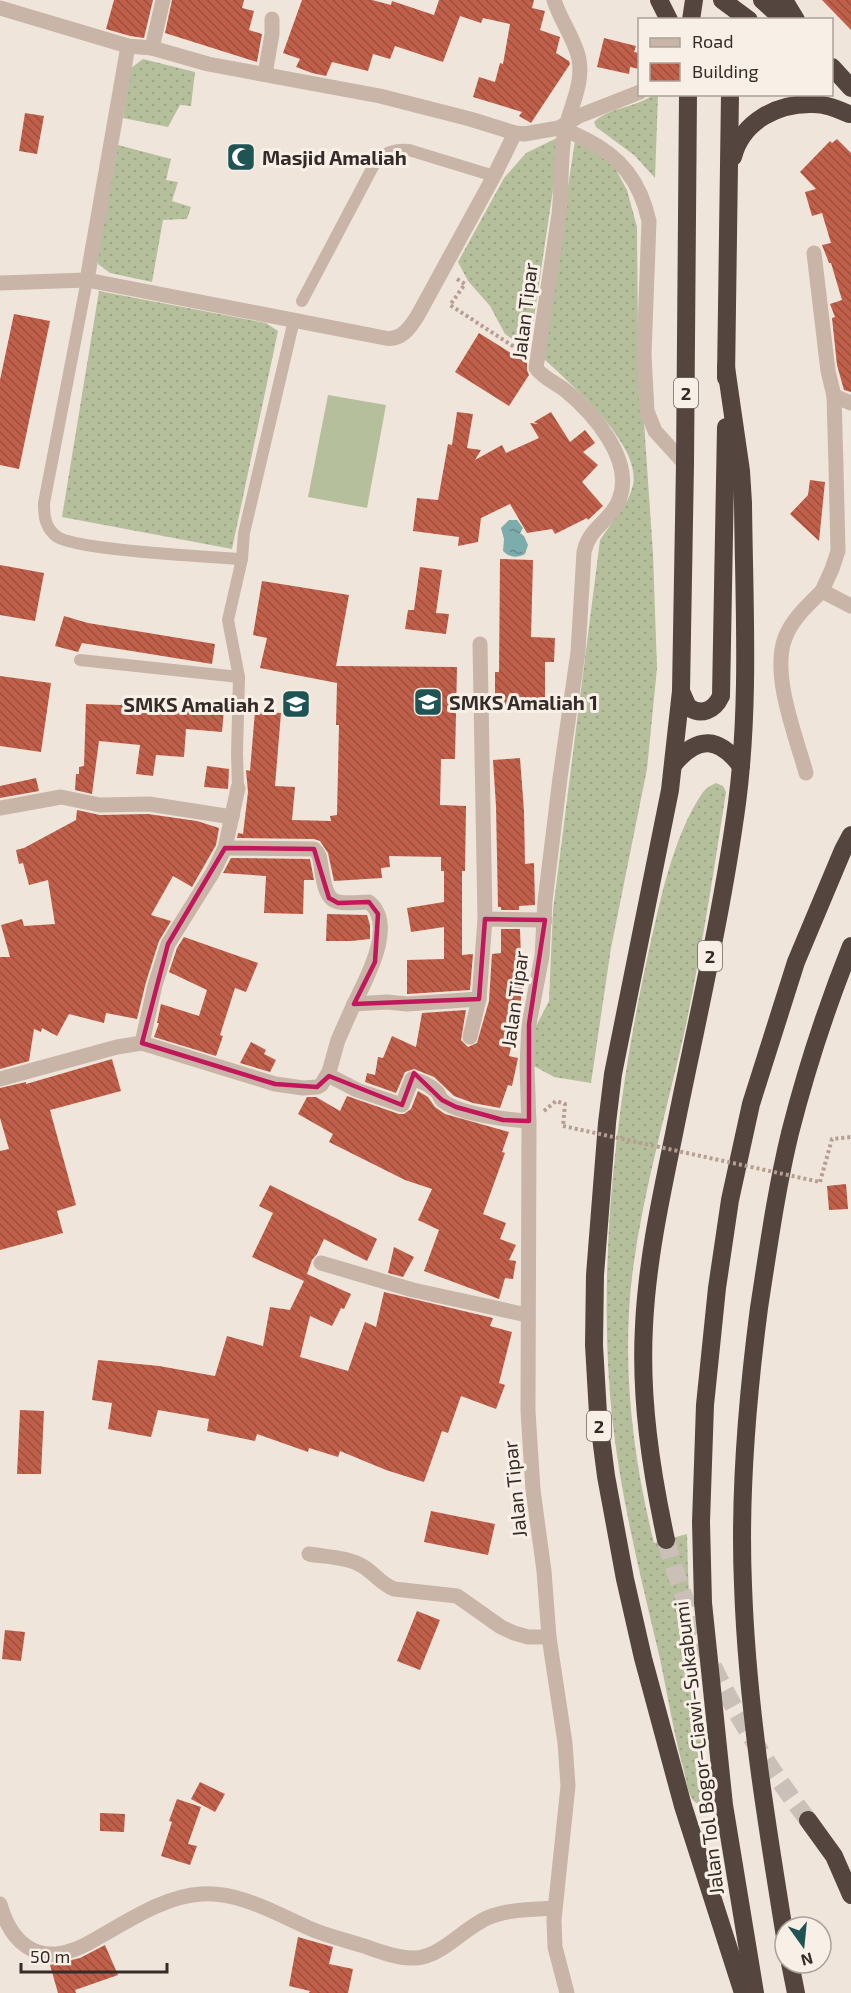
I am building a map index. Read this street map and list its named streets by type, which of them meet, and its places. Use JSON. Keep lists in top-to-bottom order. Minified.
{"streets":{"highway":["2","Jalan Tol Bogor–Ciawi–Sukabumi"],"street":["Jalan Tipar"]},"places":{"mosque":["Masjid Amaliah"],"school or university":["SMKS Amaliah 1","SMKS Amaliah 2"]},"legend":["Road","Building"],"scale_bar":"50 m","north":"bottom"}
